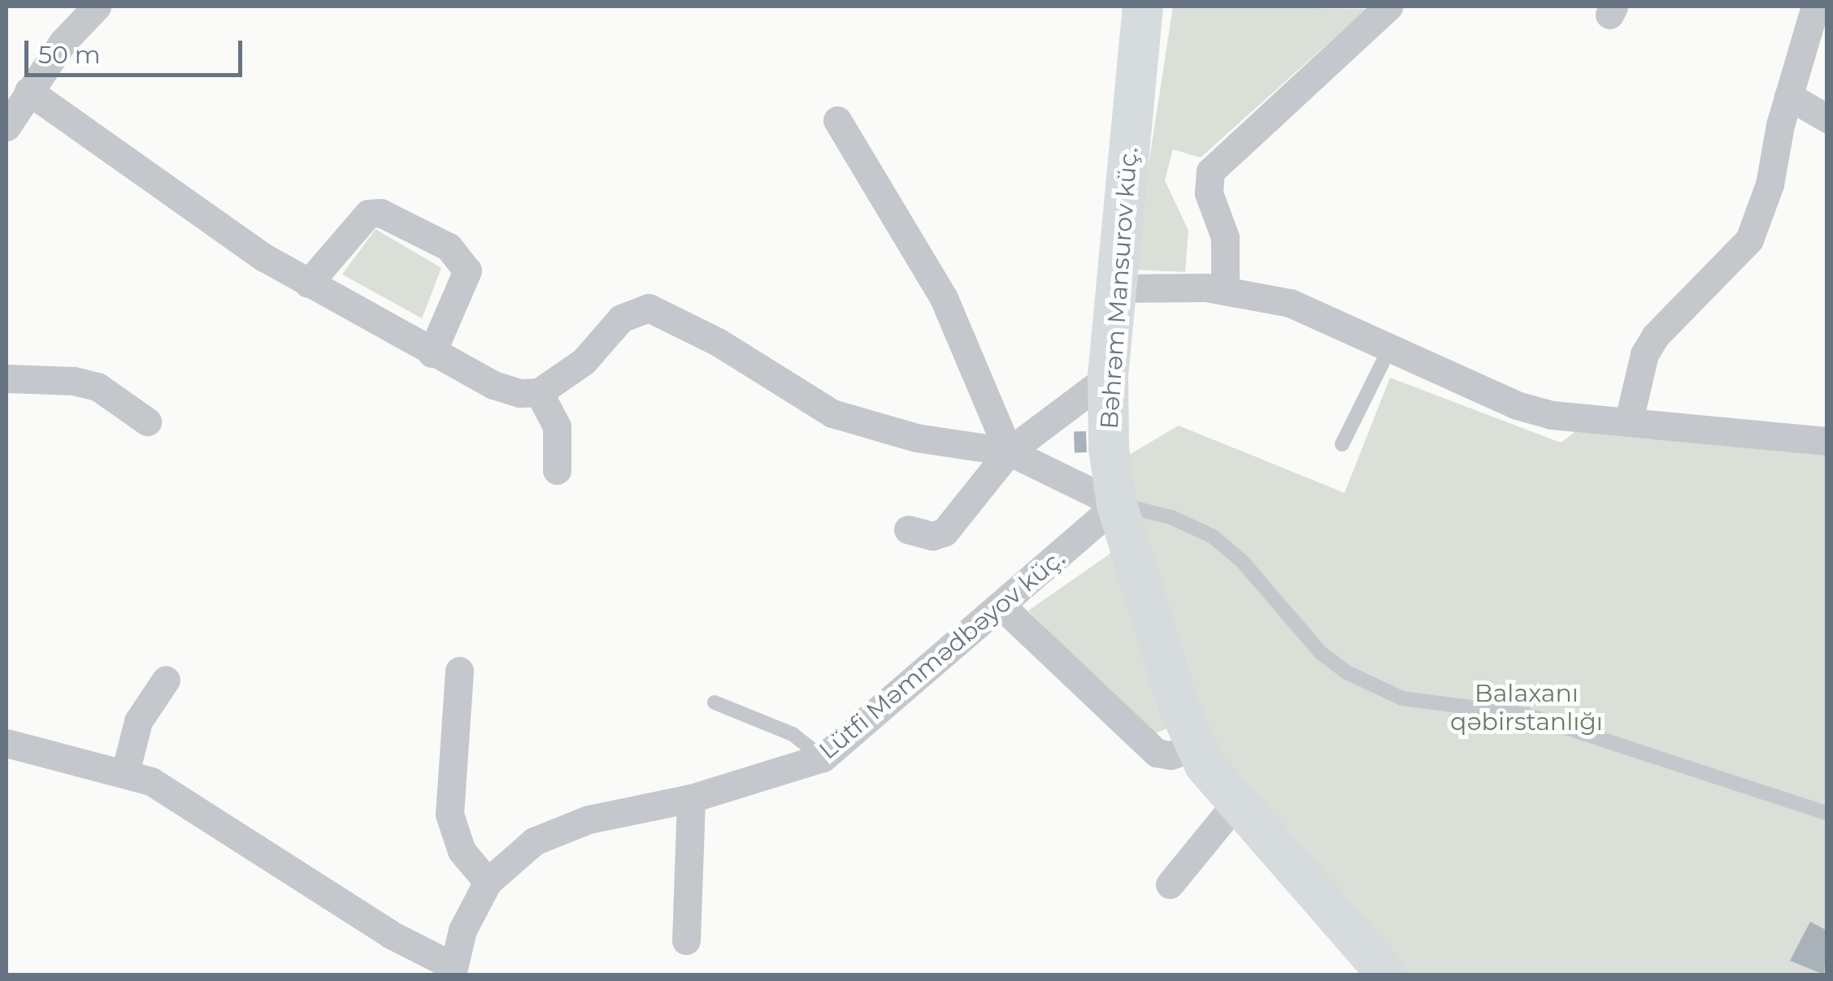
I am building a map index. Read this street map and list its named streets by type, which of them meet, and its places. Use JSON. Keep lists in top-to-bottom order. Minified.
{"streets":{"street":["Bəhrəm Mansurov küç.","Lütfi Məmmədbəyov küç."]},"crossings":[["Bəhrəm Mansurov küç.","Lütfi Məmmədbəyov küç."]],"parks":["Balaxanı qəbirstanlığı"],"scale_bar":"50 m"}
